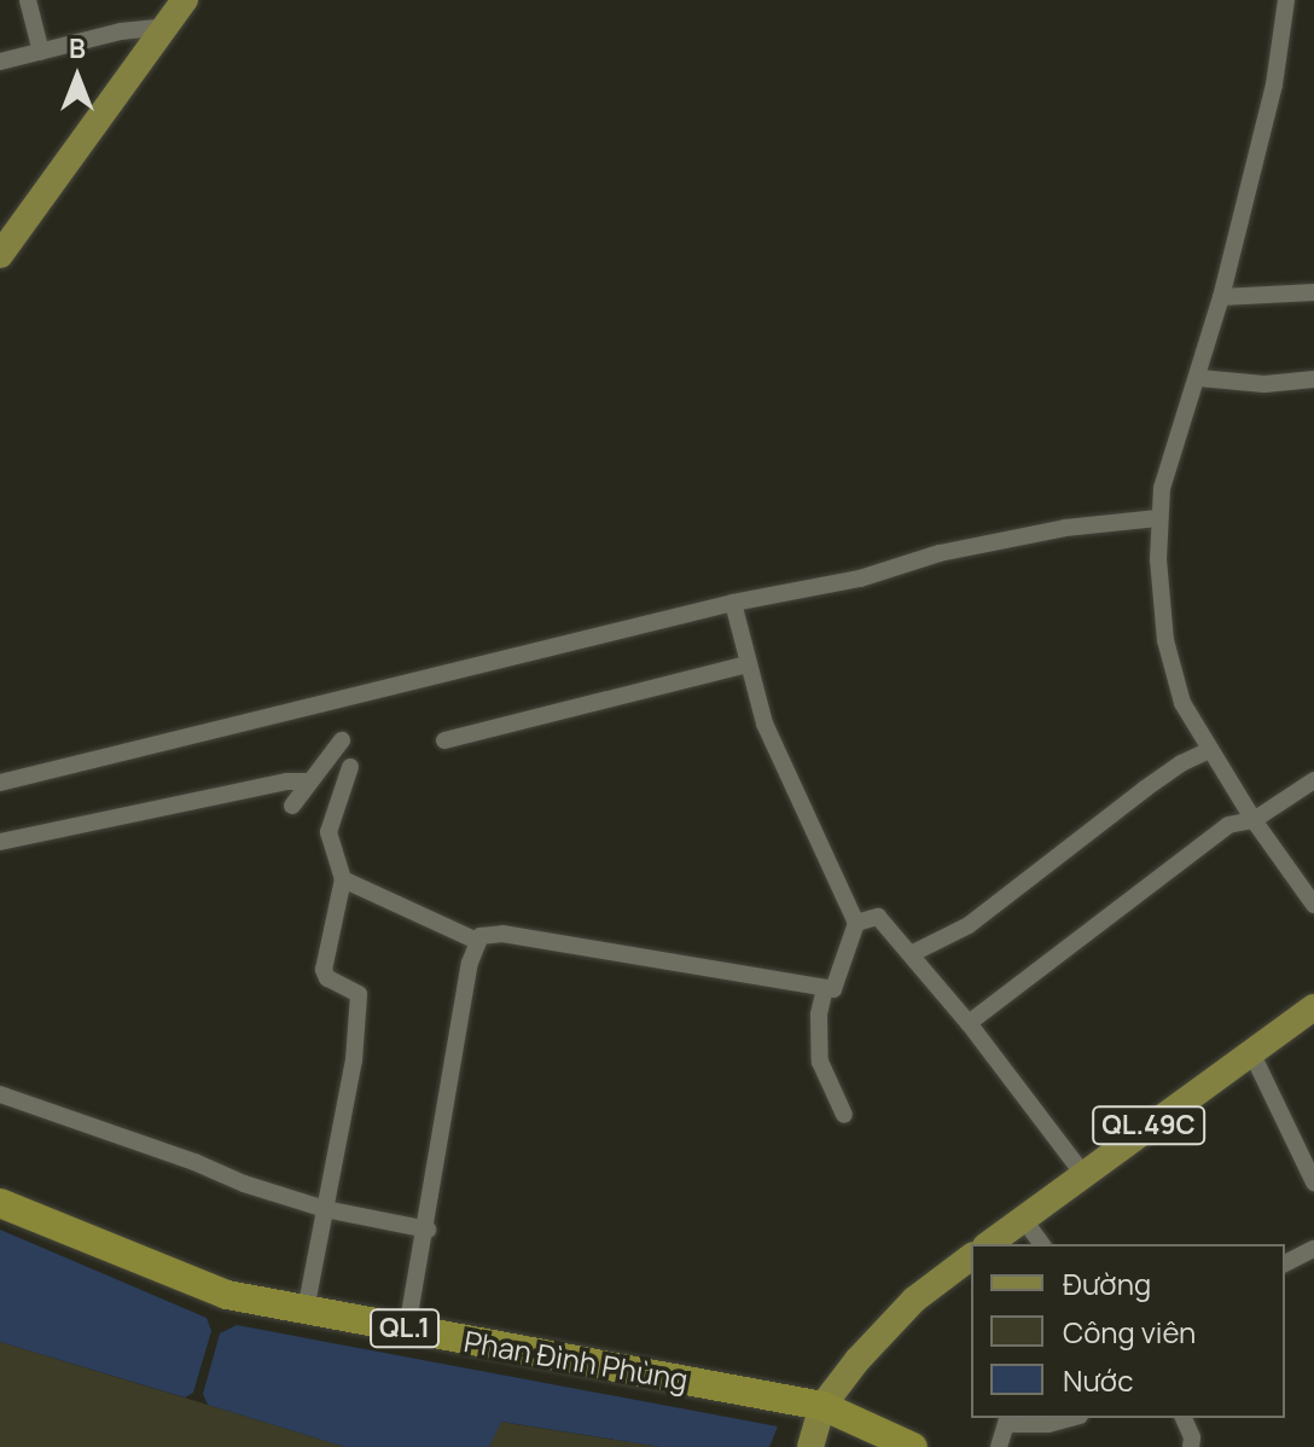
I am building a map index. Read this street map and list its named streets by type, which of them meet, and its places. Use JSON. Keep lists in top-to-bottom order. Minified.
{"streets":{"highway":["QL.1","Phan Đình Phùng"],"main road":["QL.49C"]},"crossings":[["QL.1","Phan Đình Phùng"]],"legend":["Đường","Công viên","Nước"],"north":"top"}
